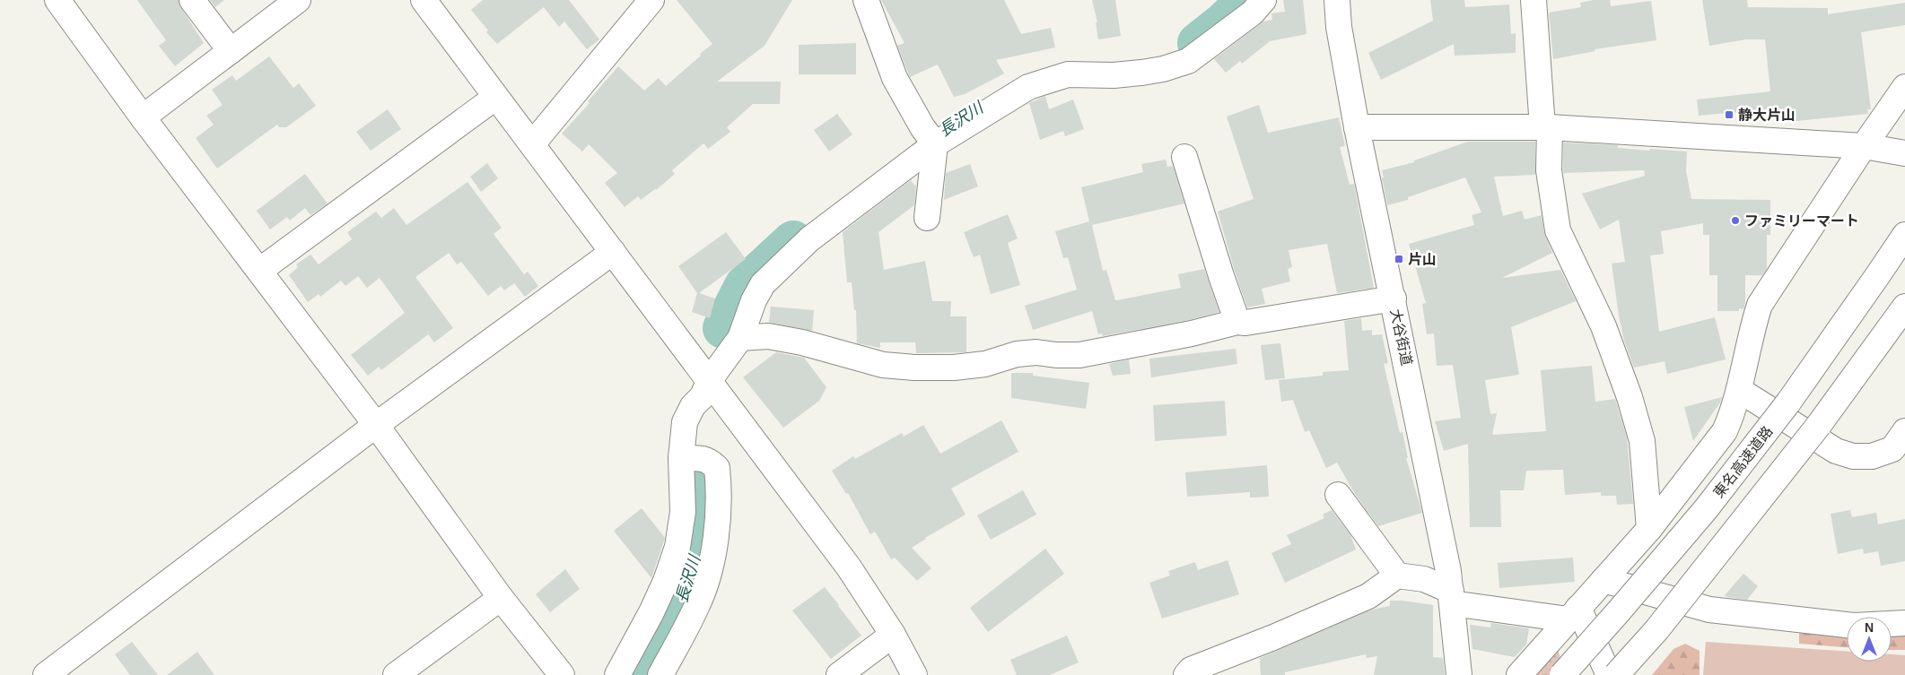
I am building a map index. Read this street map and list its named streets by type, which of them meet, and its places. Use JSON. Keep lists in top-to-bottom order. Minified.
{"streets":{"main road":["大谷街道","東名高速道路"]},"water":["長沢川"],"places":{"transit":["静大片山","片山"],"other":["ファミリーマート"]},"north":"top"}
